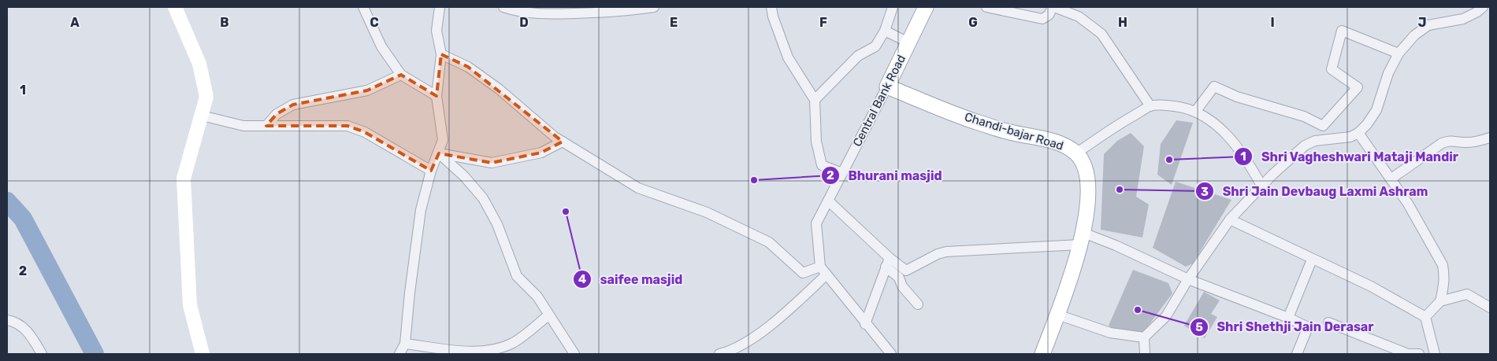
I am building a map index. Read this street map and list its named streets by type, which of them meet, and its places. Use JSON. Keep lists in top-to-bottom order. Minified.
{"streets":{"main road":["Central Bank Road","Chandi-bajar Road"]},"crossings":[["Central Bank Road","Chandi-bajar Road"]],"places":["Shri Vagheshwari Mataji Mandir","Bhurani masjid","Shri Jain Devbaug Laxmi Ashram","saifee masjid","Shri Shethji Jain Derasar"],"grid":{"columns":["A","B","C","D","E","F","G","H","I","J"],"rows":["1","2"]}}
